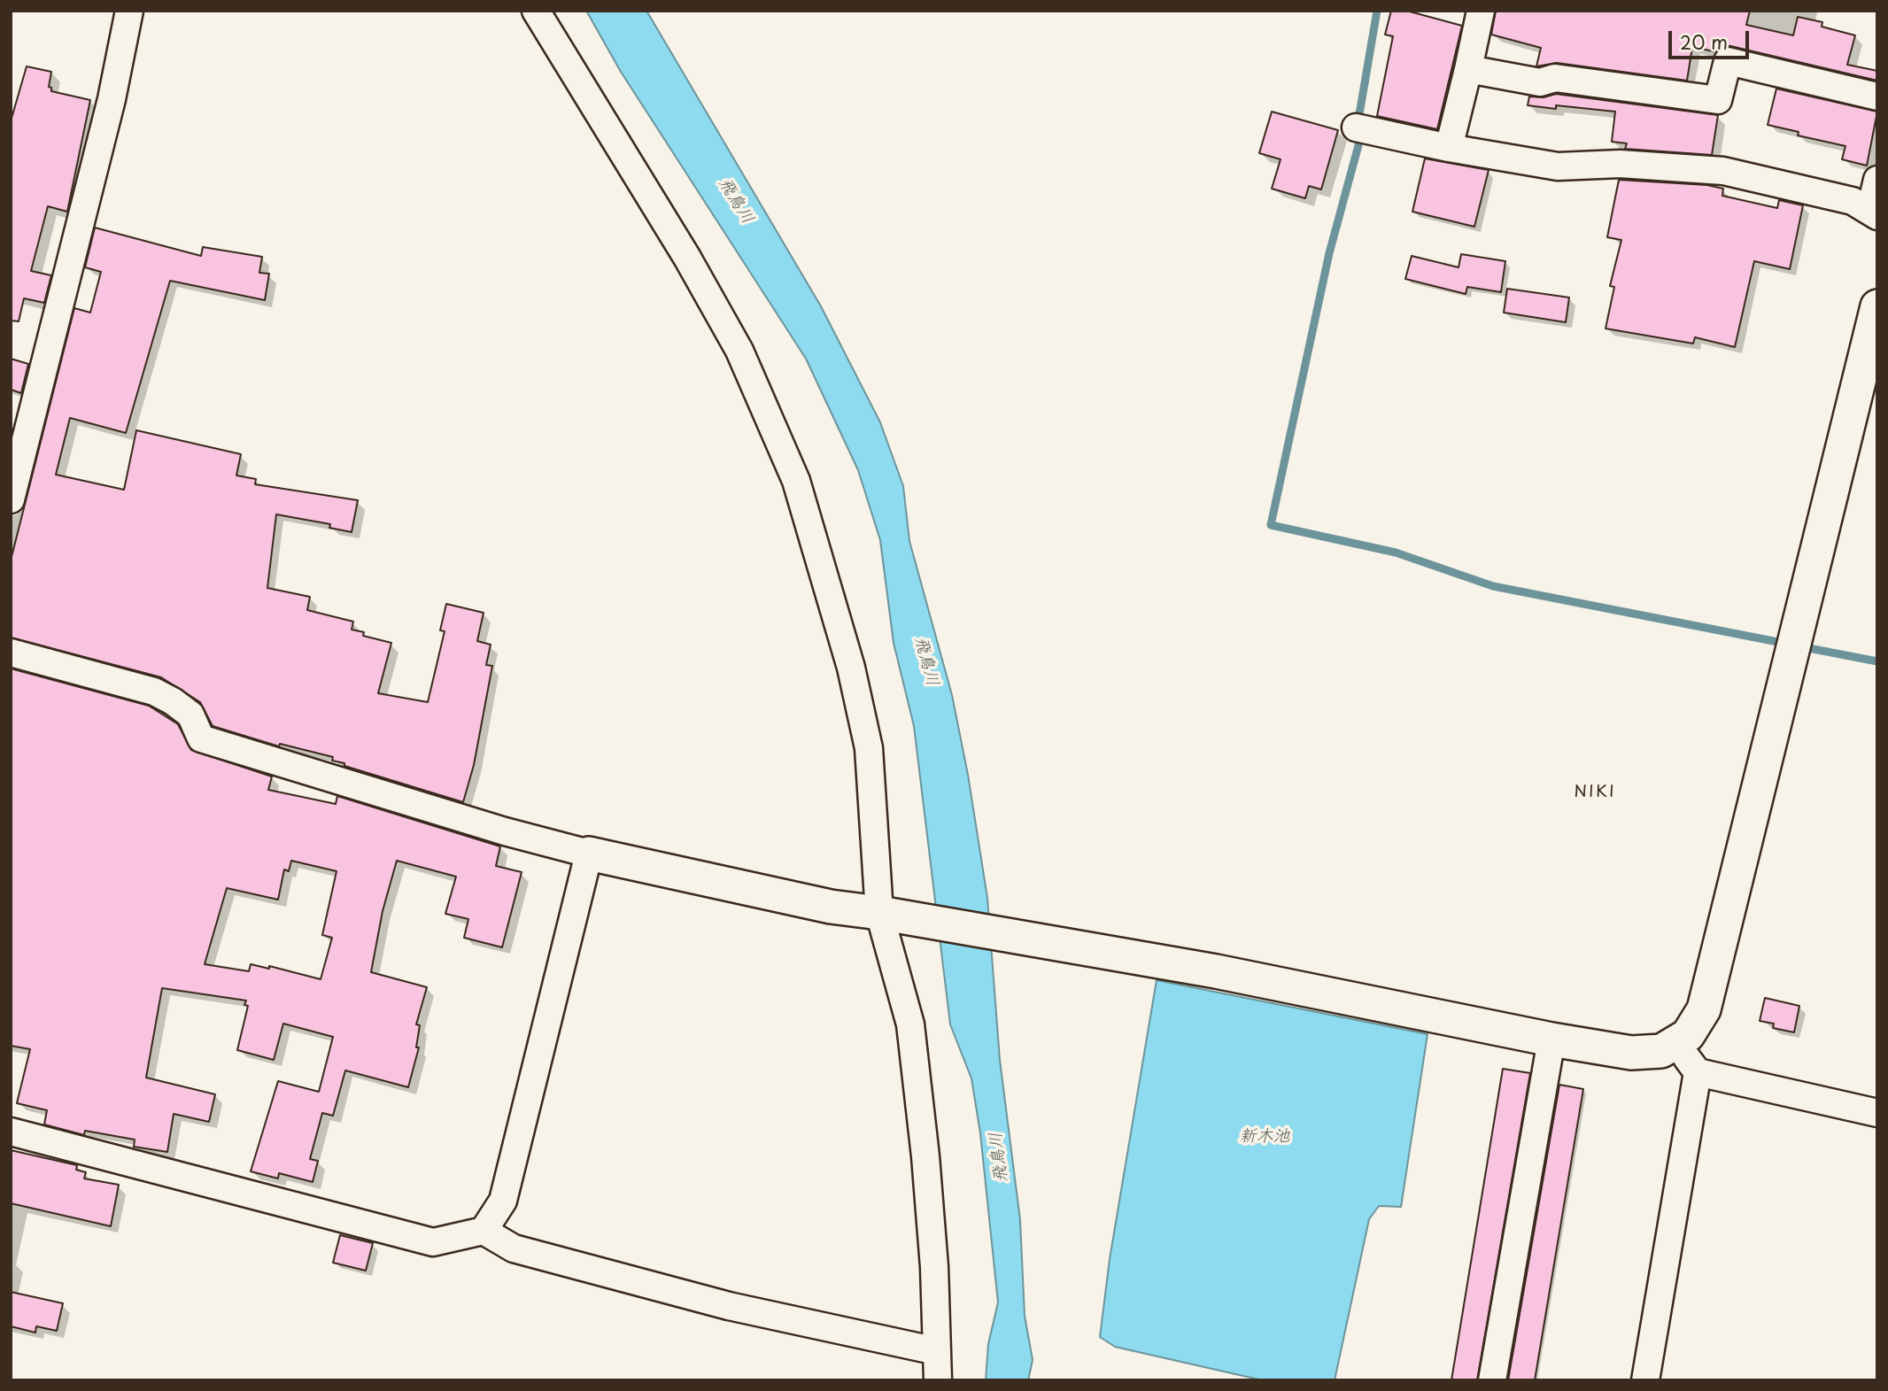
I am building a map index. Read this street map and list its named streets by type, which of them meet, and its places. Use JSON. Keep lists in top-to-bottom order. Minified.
{"districts":["NIKI"],"water":["飛鳥川","新木池"],"scale_bar":"20 m"}
